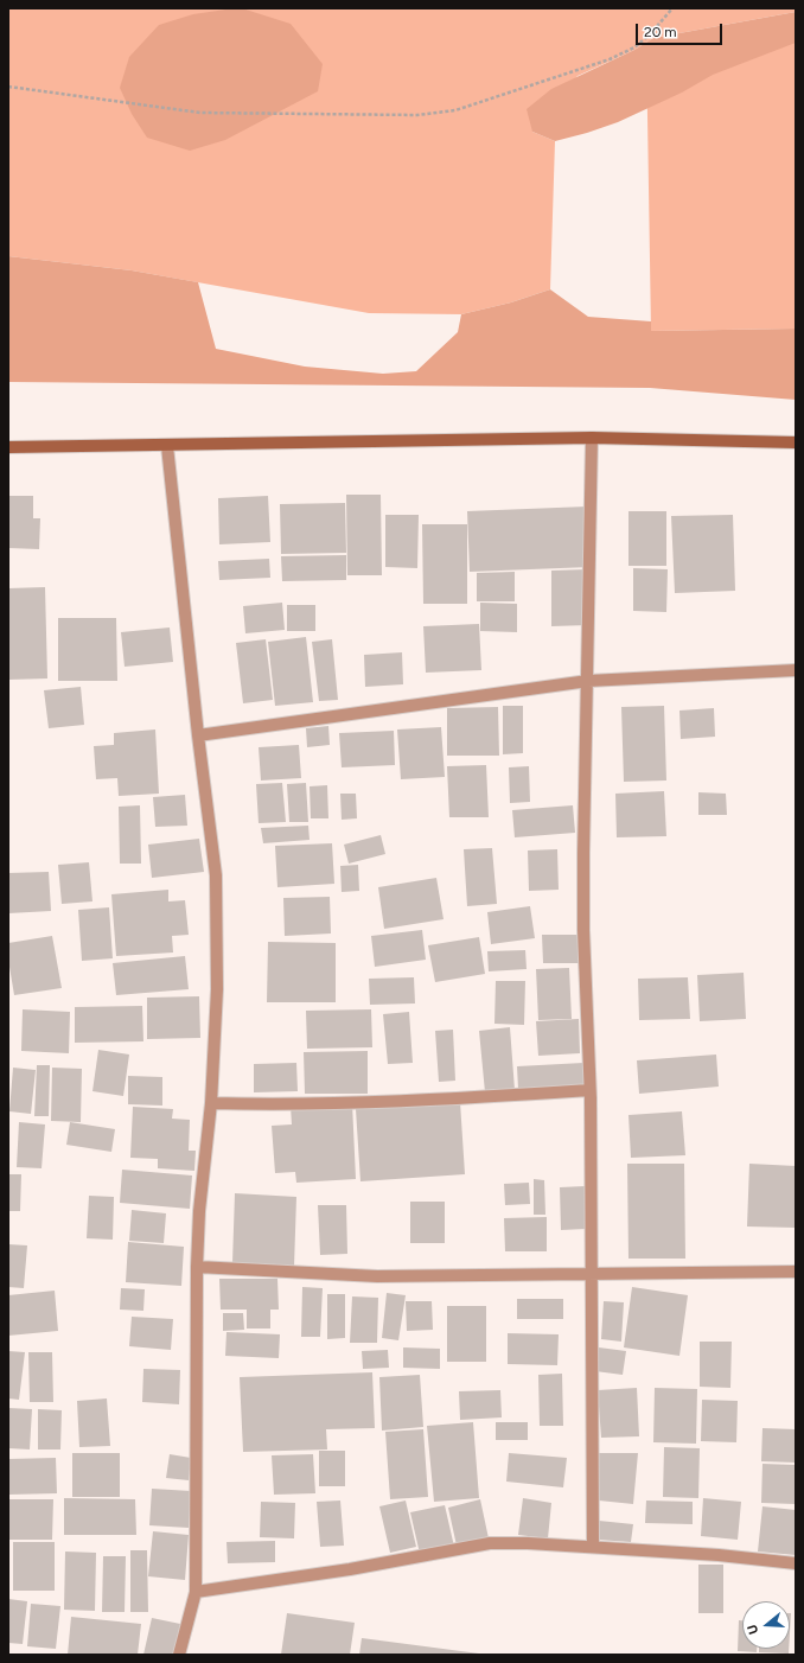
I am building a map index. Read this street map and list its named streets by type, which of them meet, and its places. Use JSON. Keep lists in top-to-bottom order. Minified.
{"scale_bar":"20 m","north":"left"}
